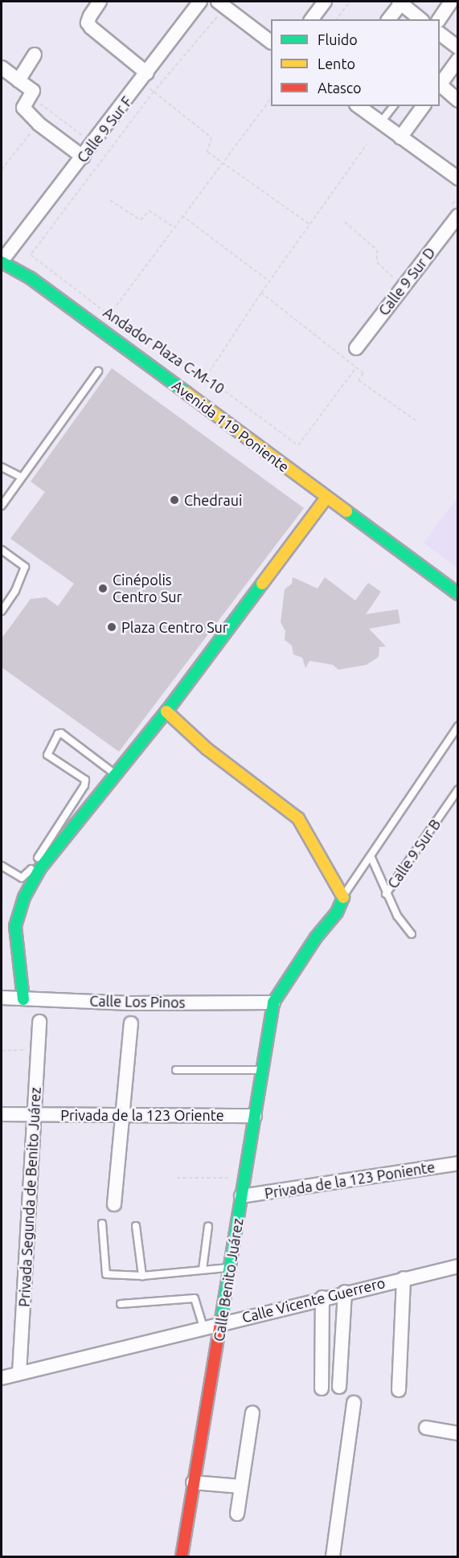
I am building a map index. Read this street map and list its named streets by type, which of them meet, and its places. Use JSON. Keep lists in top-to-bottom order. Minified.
{"streets":{"street":["Calle 9 Sur F","Calle 9 Sur D","Avenida 119 Poniente","Calle Los Pinos","Privada de la 123 Oriente","Privada de la 123 Poniente","Privada Segunda de Benito Juárez","Calle Benito Juárez","Calle Vicente Guerrero"],"lane":["Calle 9 Sur B"],"path":["Andador Plaza C-M-10"]},"crossings":[["Calle 9 Sur F","Avenida 119 Poniente"],["Calle Los Pinos","Calle Benito Juárez"],["Privada de la 123 Oriente","Privada Segunda de Benito Juárez"],["Privada de la 123 Oriente","Calle Benito Juárez"],["Privada de la 123 Poniente","Calle Benito Juárez"],["Privada Segunda de Benito Juárez","Calle Vicente Guerrero"],["Calle Benito Juárez","Calle Vicente Guerrero"]],"places":["Chedraui","Cinépolis Centro Sur","Plaza Centro Sur"],"legend":["Fluido","Lento","Atasco"]}
